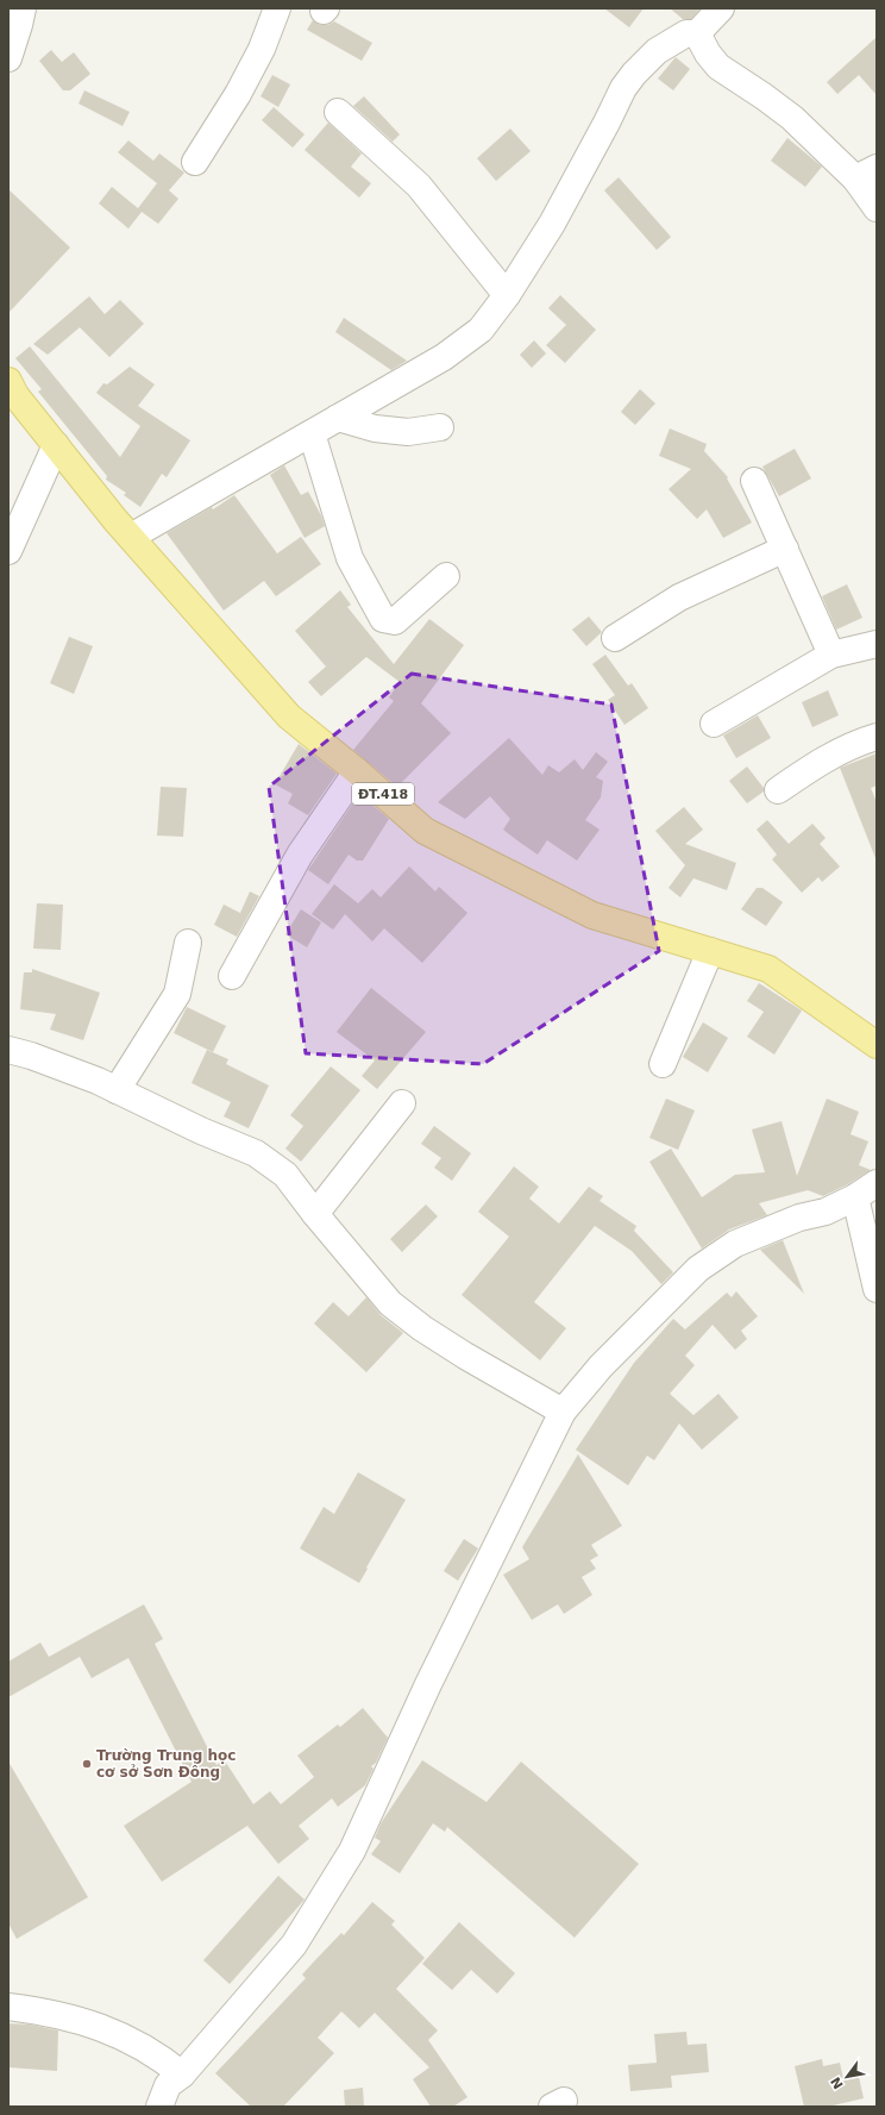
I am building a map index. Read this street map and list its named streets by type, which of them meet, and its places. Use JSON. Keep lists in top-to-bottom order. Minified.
{"streets":{"main road":["ĐT.418"]},"places":["Trường Trung học cơ sở Sơn Đông"],"north":"bottom left"}
